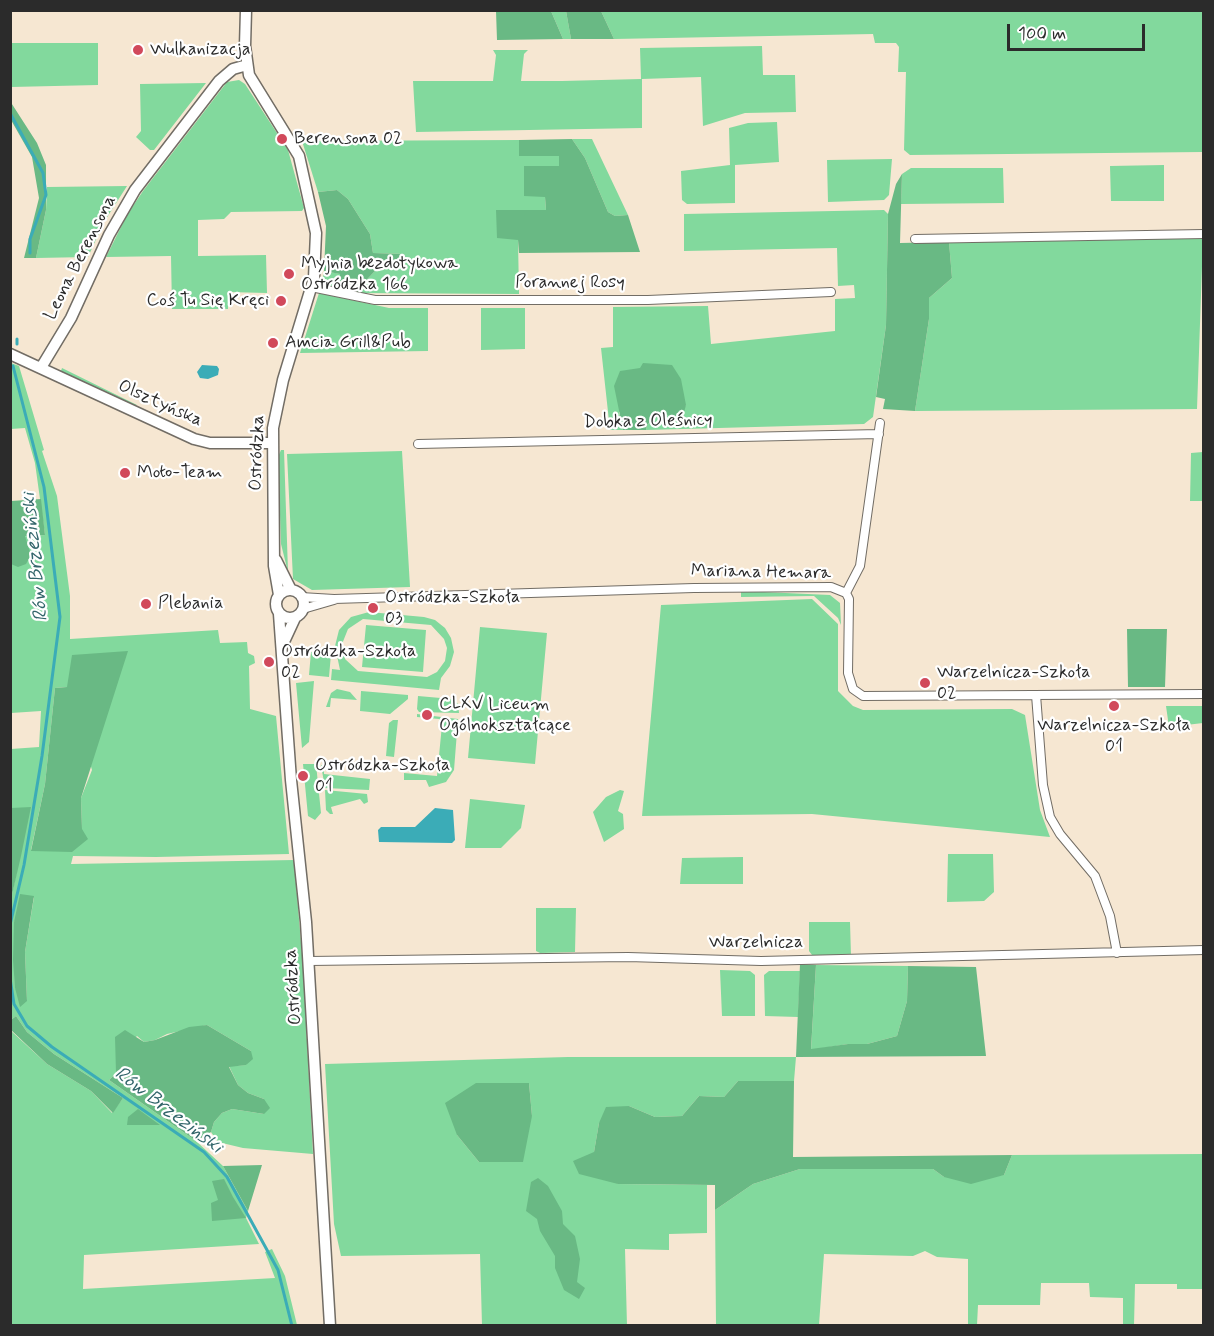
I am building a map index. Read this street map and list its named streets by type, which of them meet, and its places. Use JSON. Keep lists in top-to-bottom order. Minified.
{"streets":{"street":["Leona Berensona","Porannej Rosy","Olsztyńska","Dobka z Oleśnicy","Ostródzka","Mariana Hemara","Warzelnicza"]},"crossings":[["Leona Berensona","Olsztyńska"],["Leona Berensona","Ostródzka"],["Porannej Rosy","Ostródzka"],["Olsztyńska","Ostródzka"],["Ostródzka","Mariana Hemara"],["Ostródzka","Warzelnicza"]],"water":["Rów Brzeziński"],"places":["Wulkanizacja","Berensona 02","Myjnia bezdotykowa Ostródzka 166","Coś Tu Się Kręci","Amcia Grill&Pub","Moto-Team","Plebania","Ostródzka-Szkoła 03","Ostródzka-Szkoła 02","Warzelnicza-Szkoła 02","Warzelnicza-Szkoła 01","CLXV Liceum Ogólnokształcące","Ostródzka-Szkoła 01"],"scale_bar":"100 m"}
